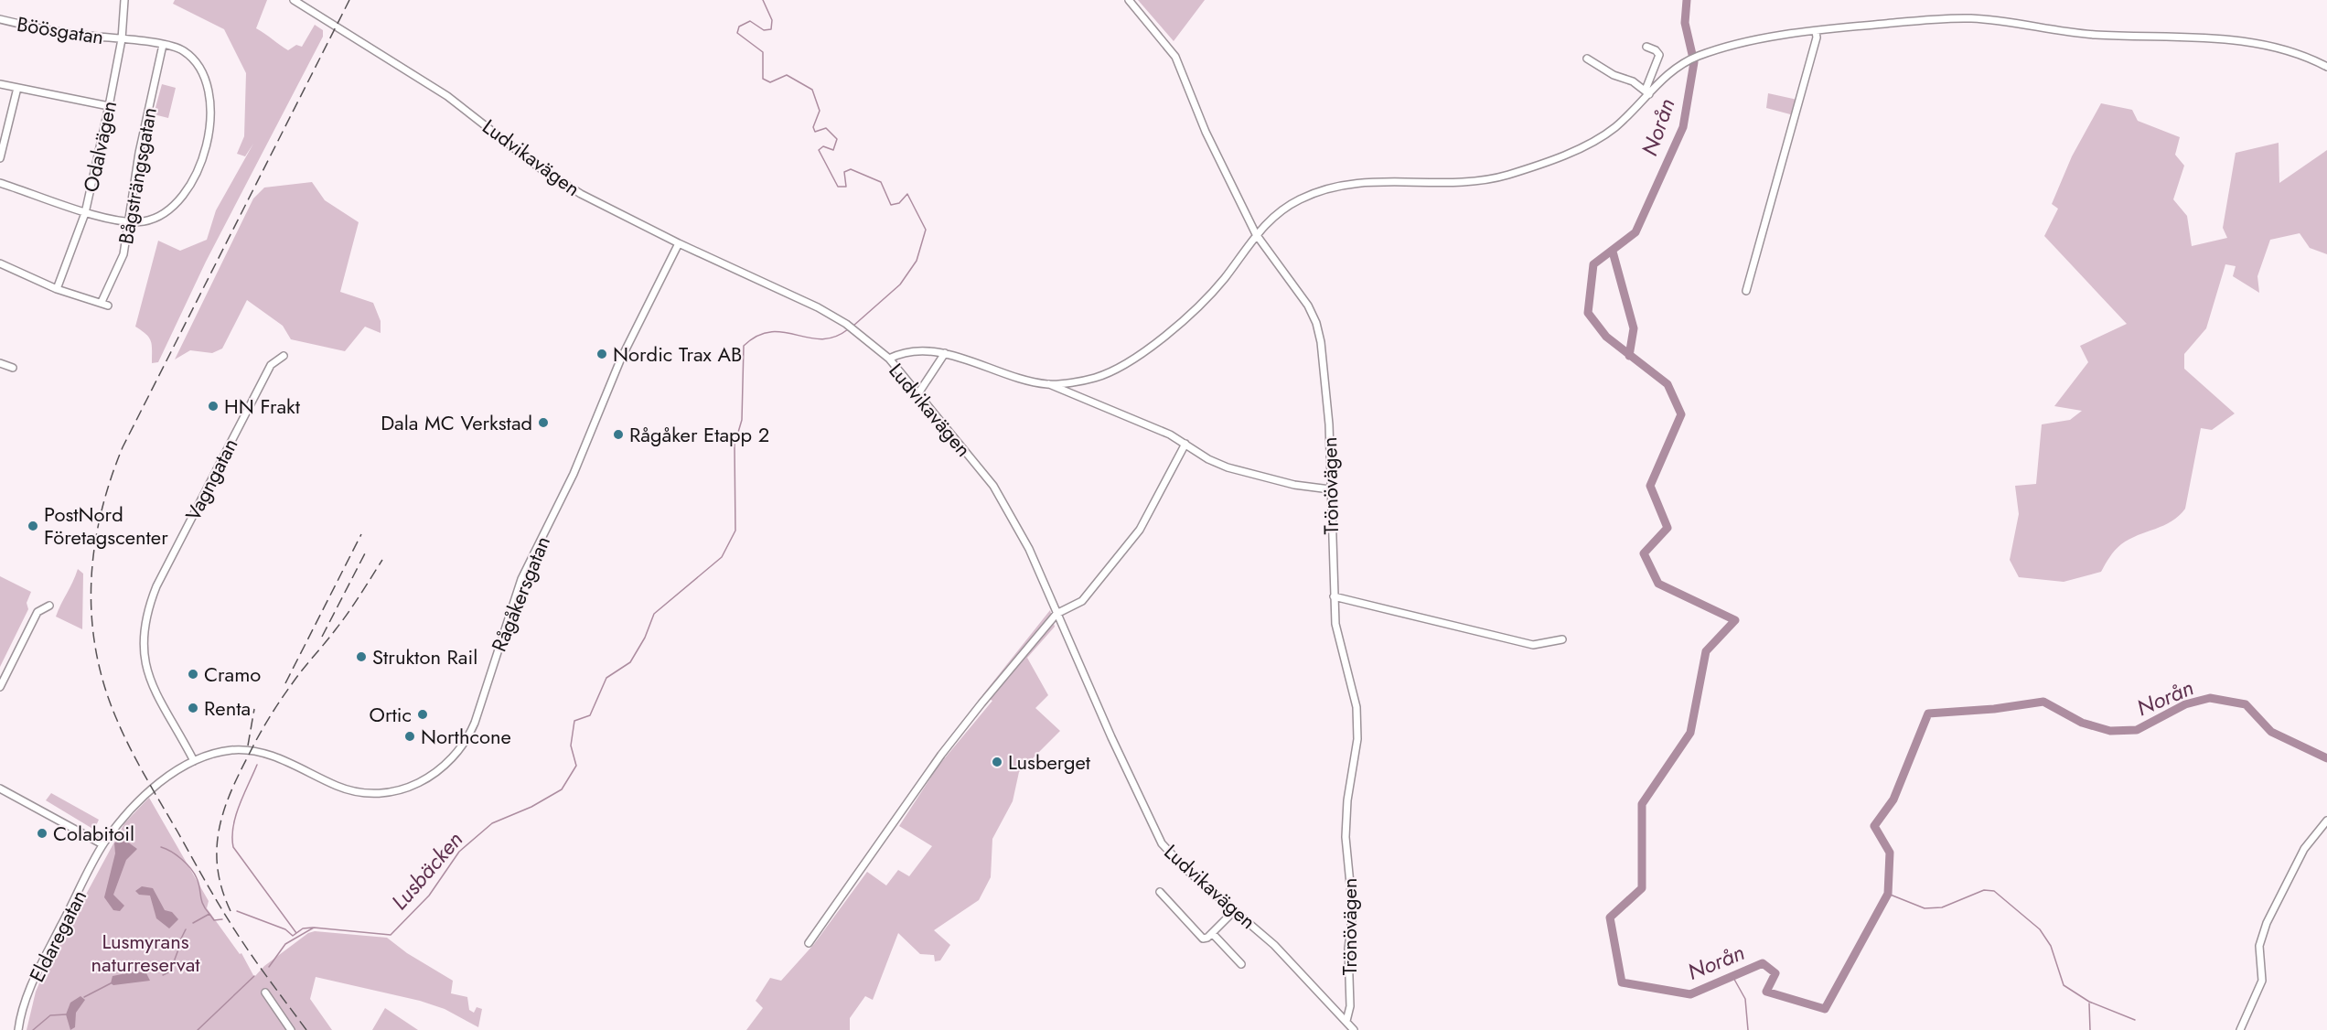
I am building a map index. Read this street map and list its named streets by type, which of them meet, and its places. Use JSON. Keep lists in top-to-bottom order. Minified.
{"streets":{"street":["Böösgatan","Odalvägen","Ludvikavägen","Bågsträngsgatan","Vagngatan","Trönövägen","Rågåkersgatan","Eldaregatan"]},"crossings":[["Böösgatan","Odalvägen"],["Böösgatan","Bågsträngsgatan"],["Odalvägen","Bågsträngsgatan"],["Ludvikavägen","Trönövägen"],["Ludvikavägen","Rågåkersgatan"],["Vagngatan","Rågåkersgatan"],["Rågåkersgatan","Eldaregatan"]],"water":["Norån","Lusbäcken"],"parks":["Lusmyrans naturreservat"],"places":["Nordic Trax AB","HN Frakt","Dala MC Verkstad","Rågåker Etapp 2","PostNord Företagscenter","Strukton Rail","Cramo","Renta","Ortic","Northcone","Lusberget","Colabitoil"]}
